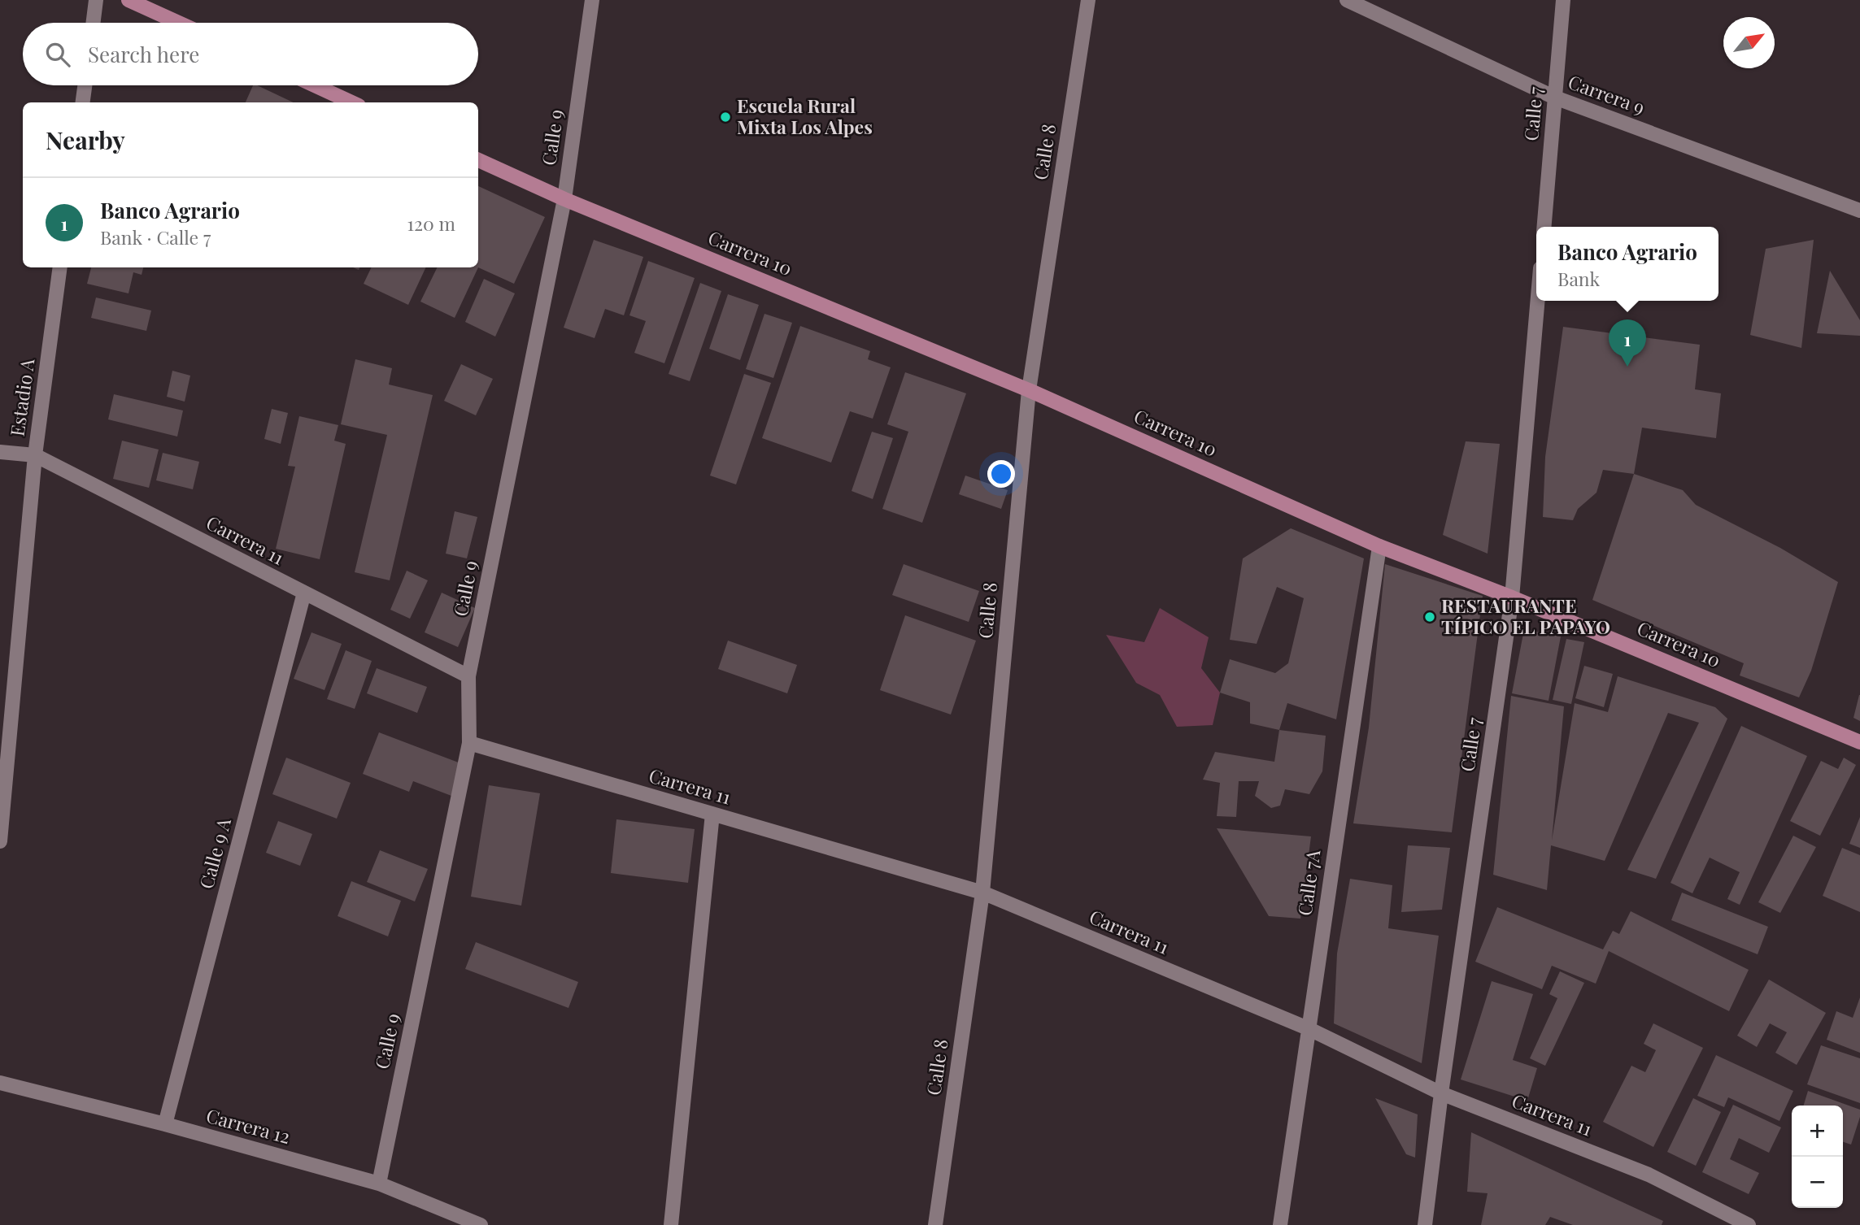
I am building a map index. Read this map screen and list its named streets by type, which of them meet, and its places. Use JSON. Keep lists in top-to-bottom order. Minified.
{"streets":{"main road":["Carrera 10"],"street":["Carrera 9","Calle 7","Calle 9","Calle 8","Estadio A","Carrera 11","Calle 9 A","Calle 7A","Carrera 12"]},"crossings":[["Carrera 9","Calle 7"],["Calle 7","Carrera 10"],["Calle 7","Carrera 11"],["Calle 9","Carrera 10"],["Calle 9","Carrera 11"],["Calle 9","Carrera 12"],["Calle 8","Carrera 10"],["Calle 8","Carrera 11"],["Carrera 10","Calle 7A"],["Estadio A","Carrera 11"],["Carrera 11","Calle 9 A"],["Carrera 11","Calle 7A"],["Calle 9 A","Carrera 12"]],"places":["Escuela Rural Mixta Los Alpes","RESTAURANTE TÍPICO EL PAPAYO"],"north":"top right","page":{"search":"Search here","heading":"Nearby","list":[{"mark":"1","name":"Banco Agrario","note":"Bank · Calle 7","value":"120 m"}],"popup":["Banco Agrario","Bank"],"pins":"1","map_buttons":["+","−"]}}
